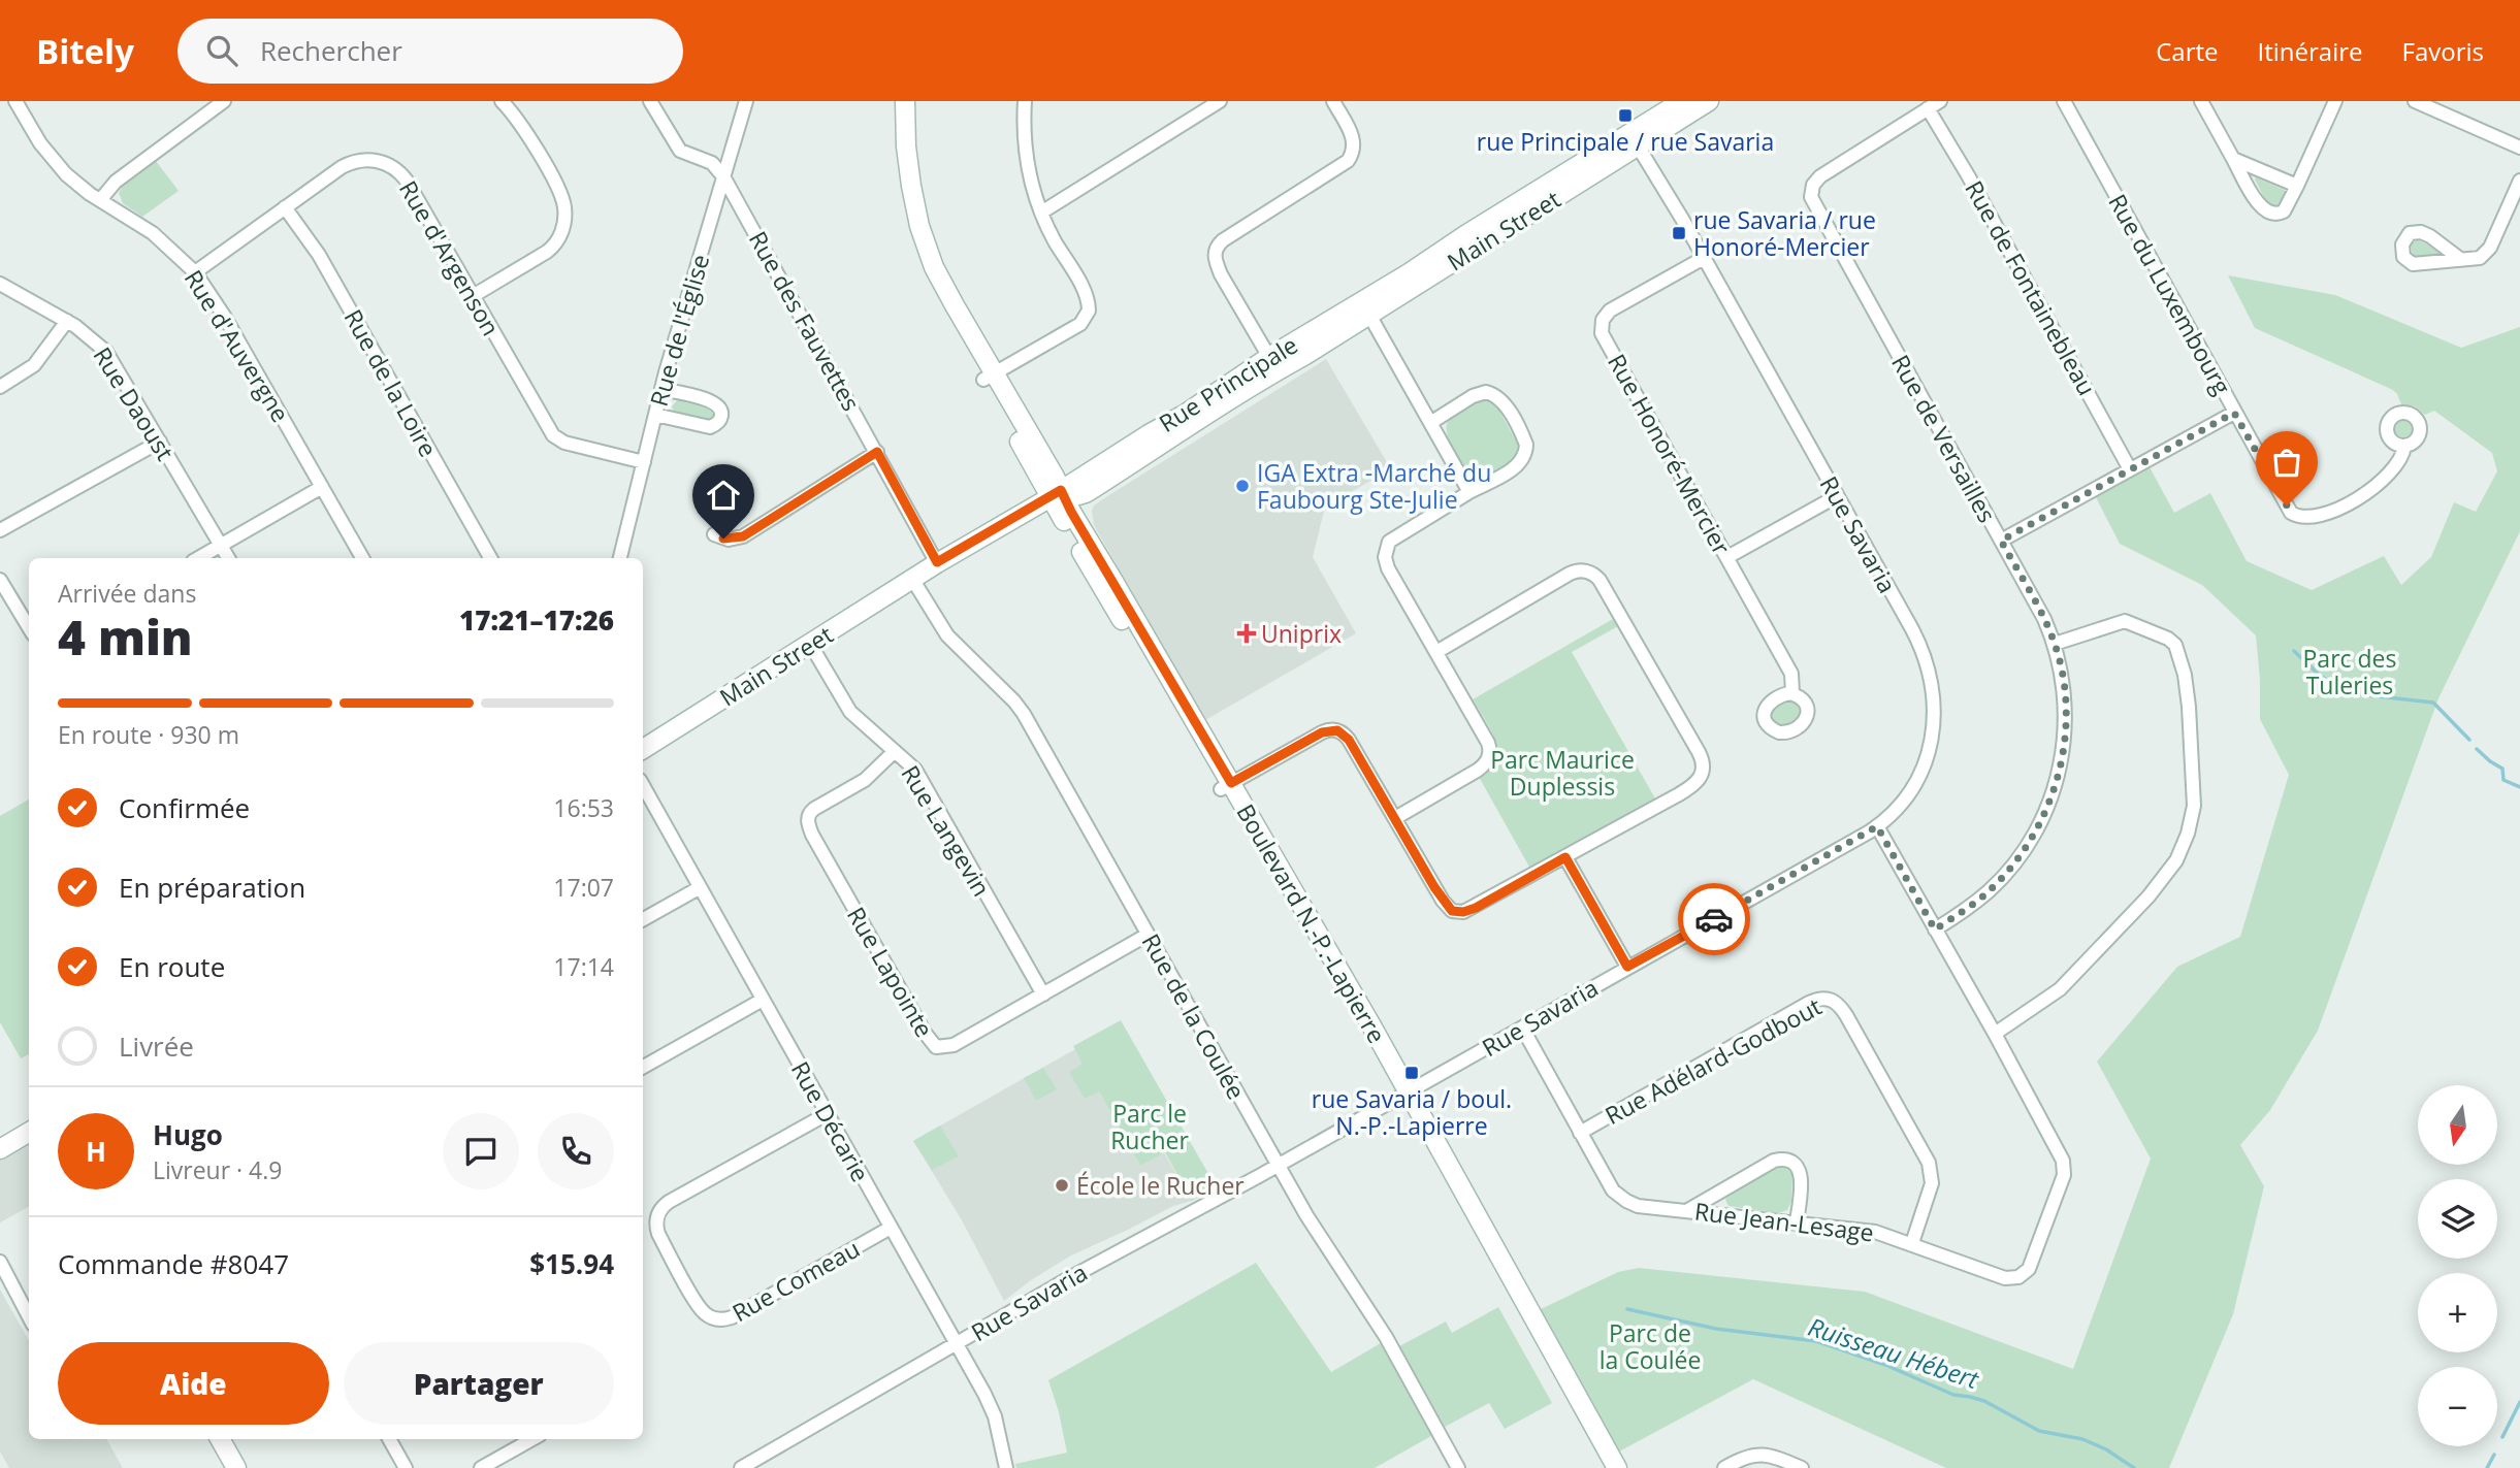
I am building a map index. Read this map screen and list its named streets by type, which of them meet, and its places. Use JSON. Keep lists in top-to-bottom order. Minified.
{"streets":{"street":["Main Street","Rue d'Argenson","Rue de Fontainebleau","Rue du Luxembourg","Rue des Fauvettes","Rue de l'Église","Rue d'Auvergne","Rue de la Loire","Rue Principale","Rue Daoust","Rue de Versailles","Rue Honoré-Mercier","Rue Savaria","Rue Langevin","Boulevard N.-P.-Lapierre","Rue Lapointe","Rue de la Coulée","Rue Adélard-Godbout","Rue Décarie","Rue Jean-Lesage","Rue Comeau"]},"crossings":[["Main Street","Rue Principale"],["Main Street","Rue Savaria"],["Main Street","Rue Langevin"],["Main Street","Rue de la Coulée"],["Rue d'Argenson","Rue de l'Église"],["Rue d'Argenson","Rue d'Auvergne"],["Rue d'Argenson","Rue de la Loire"],["Rue de Fontainebleau","Rue de Versailles"],["Rue des Fauvettes","Rue de l'Église"],["Rue des Fauvettes","Rue Principale"],["Rue Principale","Boulevard N.-P.-Lapierre"],["Rue Principale","Rue de la Coulée"],["Rue de Versailles","Rue Jean-Lesage"],["Rue Honoré-Mercier","Rue Savaria"],["Rue Savaria","Boulevard N.-P.-Lapierre"],["Rue Savaria","Rue de la Coulée"],["Rue Savaria","Rue Décarie"],["Rue Savaria","Rue Jean-Lesage"],["Rue Langevin","Rue Lapointe"],["Rue Lapointe","Rue de la Coulée"],["Rue Adélard-Godbout","Rue Jean-Lesage"],["Rue Décarie","Rue Comeau"]],"water":["Ruisseau Hébert"],"parks":["Parc des Tuleries","Parc Maurice Duplessis","Parc le Rucher","Parc de la Coulée"],"places":{"transit":["rue Principale / rue Savaria","rue Savaria / rue Honoré-Mercier","rue Savaria / boul. N.-P.-Lapierre"],"other":["IGA Extra -Marché du Faubourg Ste-Julie","École le Rucher"],"health":["Uniprix"]},"north":"bottom","page":{"header":"Bitely","search":"Rechercher","nav":["Carte","Itinéraire","Favoris"],"heading":["4 min","Arrivée dans","17:21–17:26"],"panel":["Hugo","Livreur · 4.9","Commande #8047","$15.94"],"bar":"En route · 930 m","list":[["Confirmée","16:53"],["En préparation","17:07"],["En route","17:14"],"Livrée"],"map_buttons":["+","−"],"round":"H","buttons":["Aide","Partager"]}}
